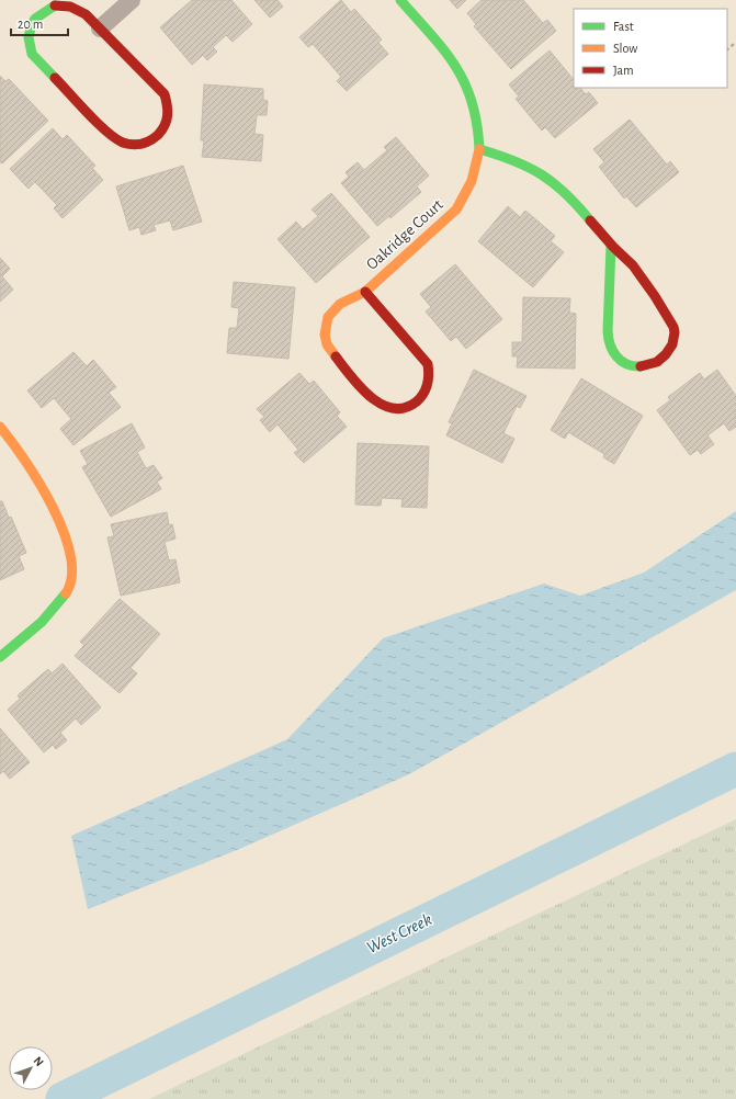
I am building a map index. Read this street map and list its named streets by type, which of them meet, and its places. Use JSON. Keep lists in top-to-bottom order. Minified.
{"streets":{"street":["Oakridge Court"]},"water":["West Creek"],"legend":["Fast","Slow","Jam"],"scale_bar":"20 m","north":"top right"}
